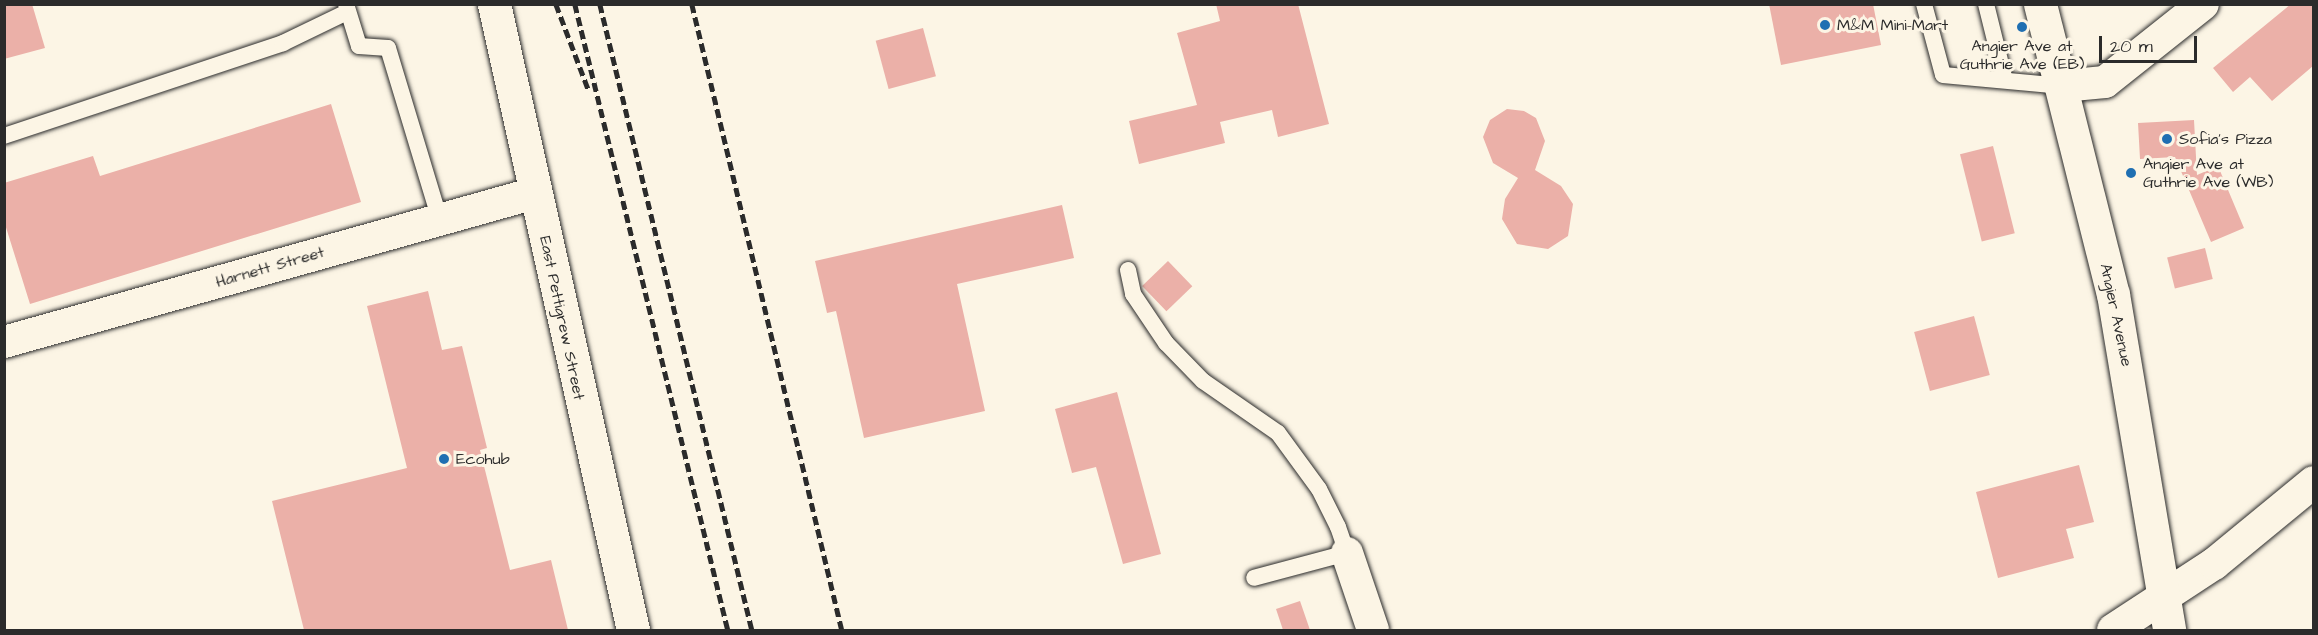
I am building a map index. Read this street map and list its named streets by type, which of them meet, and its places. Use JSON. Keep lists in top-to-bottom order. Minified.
{"streets":{"street":["Harnett Street","Angier Avenue","East Pettigrew Street"]},"crossings":[["Harnett Street","East Pettigrew Street"]],"places":["M&M Mini-Mart","Angier Ave at Guthrie Ave (EB)","Sofia's Pizza","Angier Ave at Guthrie Ave (WB)","Ecohub"],"scale_bar":"20 m"}
